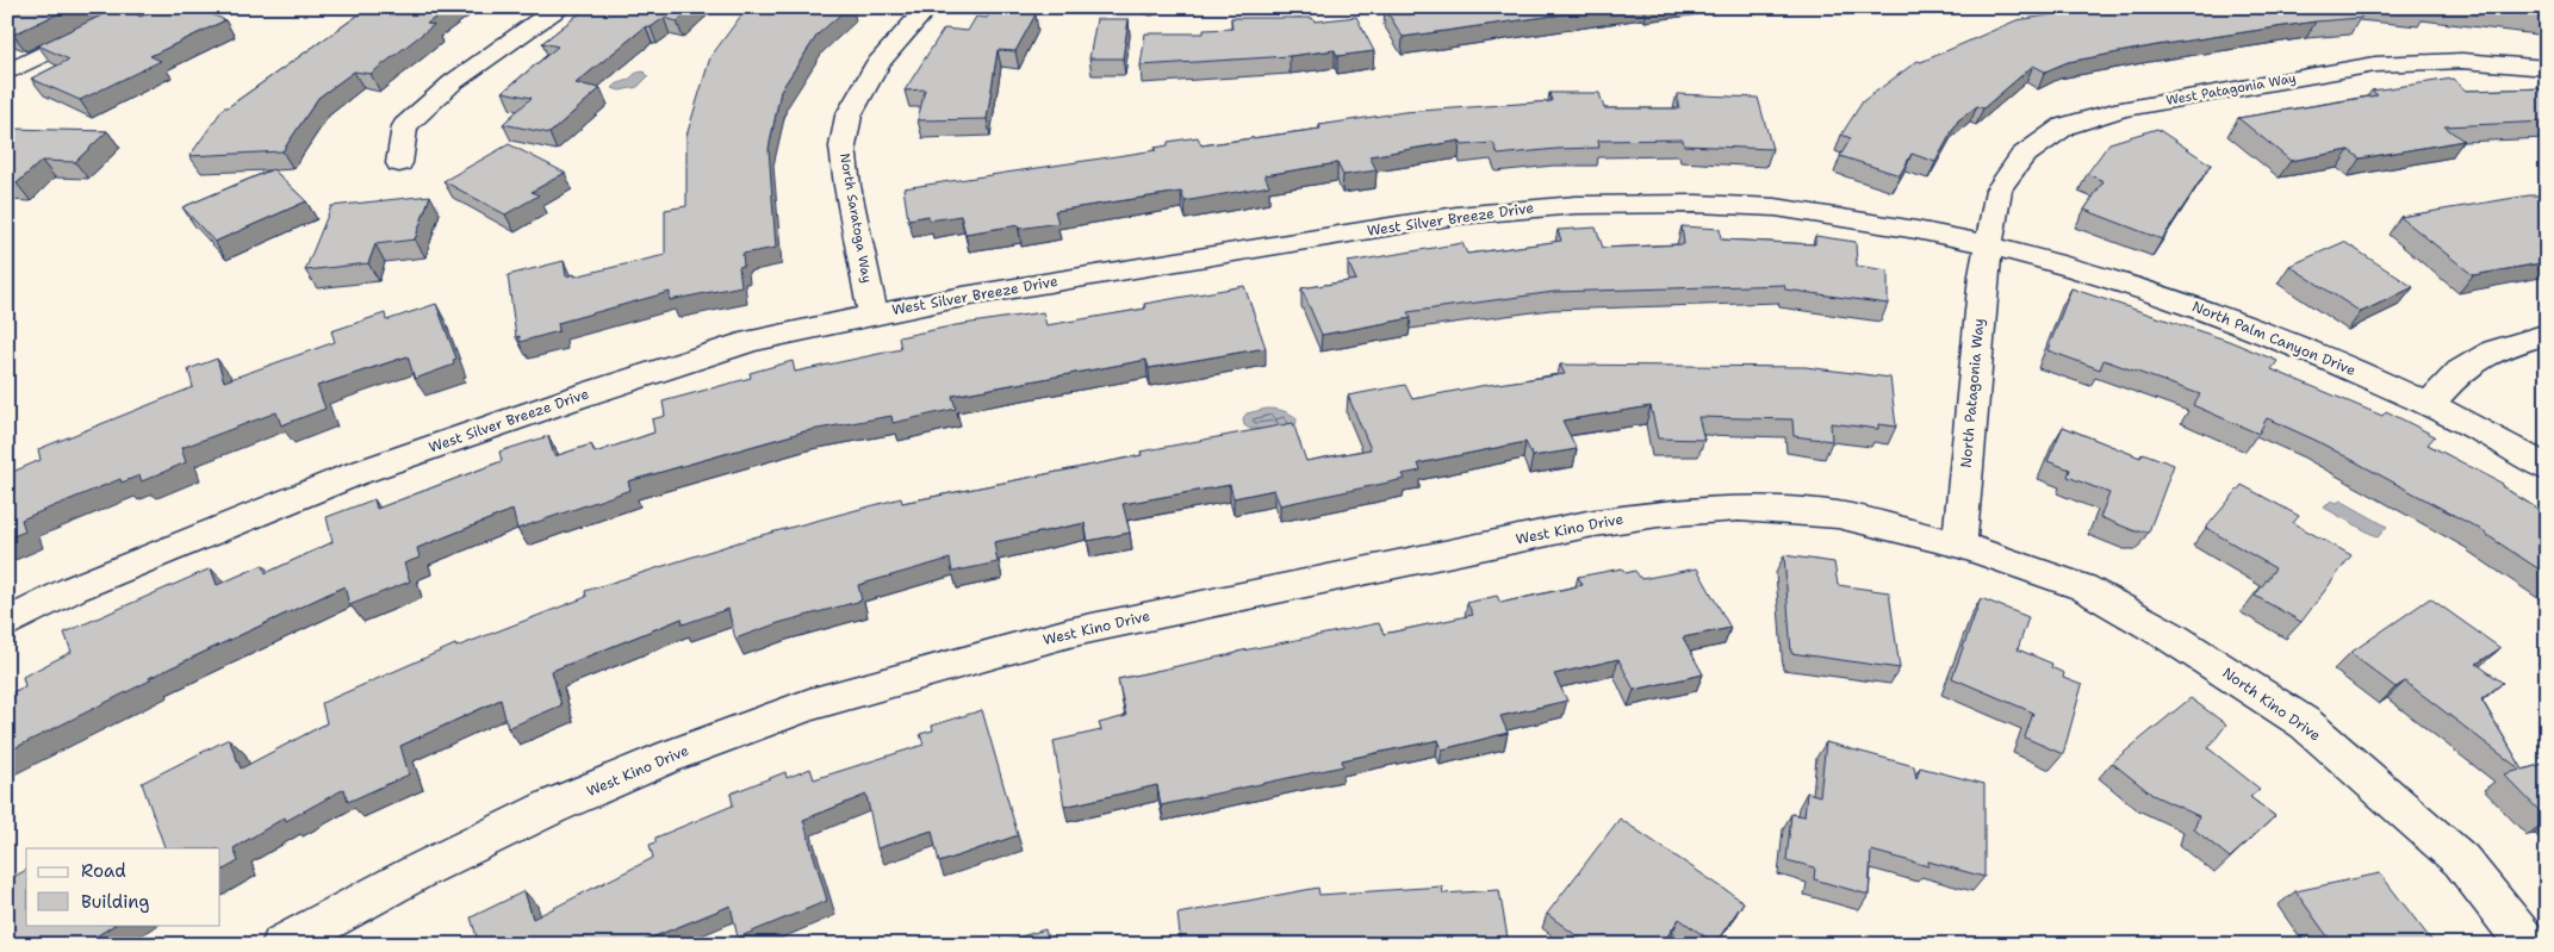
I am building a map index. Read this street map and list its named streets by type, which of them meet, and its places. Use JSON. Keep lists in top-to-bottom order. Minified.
{"streets":{"street":["West Patagonia Way","North Saratoga Way","West Silver Breeze Drive","North Palm Canyon Drive","North Patagonia Way","West Kino Drive","North Kino Drive"]},"crossings":[["West Patagonia Way","West Silver Breeze Drive"],["West Patagonia Way","North Palm Canyon Drive"],["West Patagonia Way","North Patagonia Way"],["North Saratoga Way","West Silver Breeze Drive"],["West Silver Breeze Drive","North Palm Canyon Drive"],["West Silver Breeze Drive","North Patagonia Way"],["North Palm Canyon Drive","North Patagonia Way"],["North Patagonia Way","West Kino Drive"],["North Patagonia Way","North Kino Drive"],["West Kino Drive","North Kino Drive"]],"legend":["Road","Building"]}
